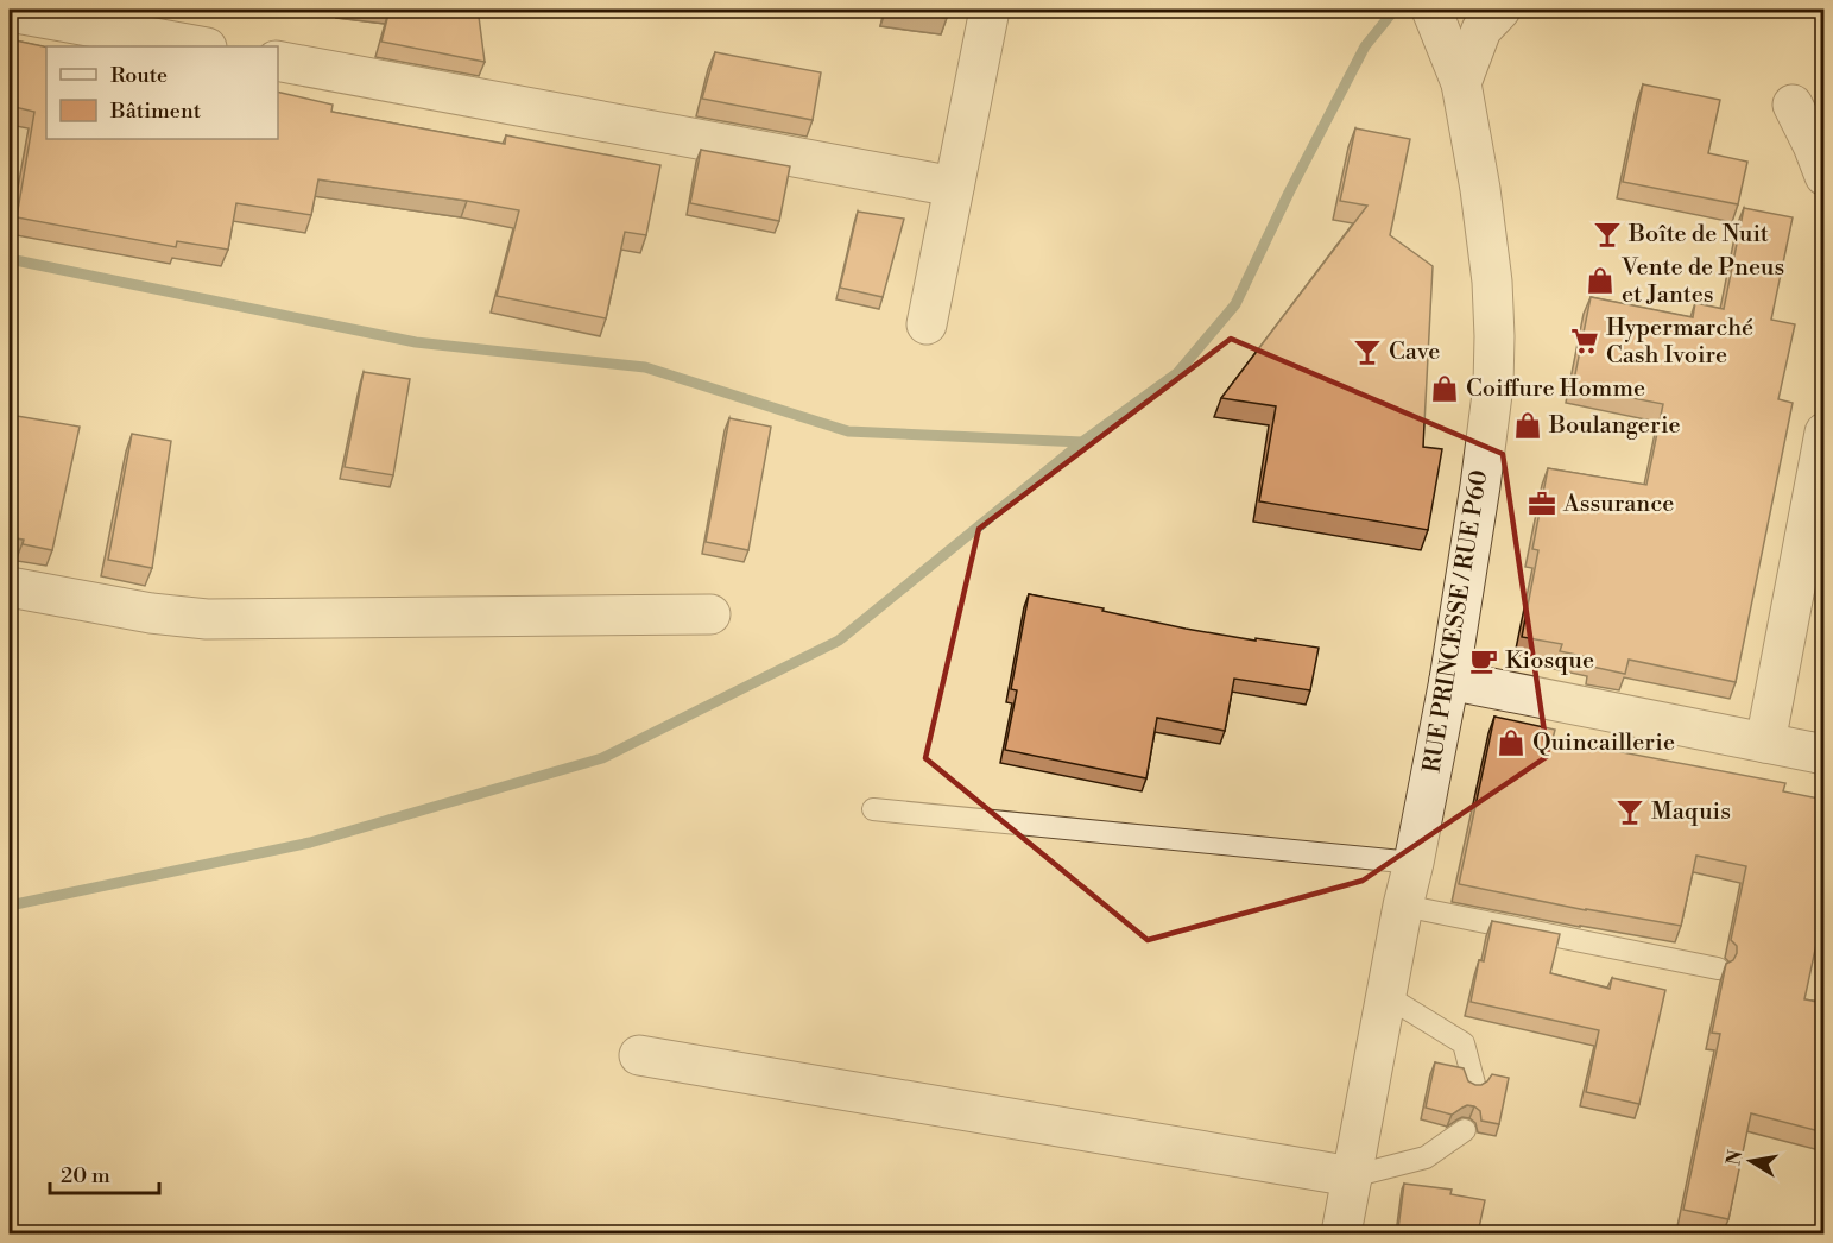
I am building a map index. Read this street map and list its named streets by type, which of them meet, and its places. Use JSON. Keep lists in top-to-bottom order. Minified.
{"streets":{"street":["RUE PRINCESSE / RUE P60"]},"places":{"bar":["Boîte de Nuit","Cave","Maquis"],"shop":["Vente de Pneus et Jantes","Coiffure Homme","Boulangerie","Quincaillerie"],"supermarket":["Hypermarché Cash Ivoire"],"office":["Assurance"],"cafe":["Kiosque"]},"legend":["Route","Bâtiment"],"scale_bar":"20 m","north":"left"}
